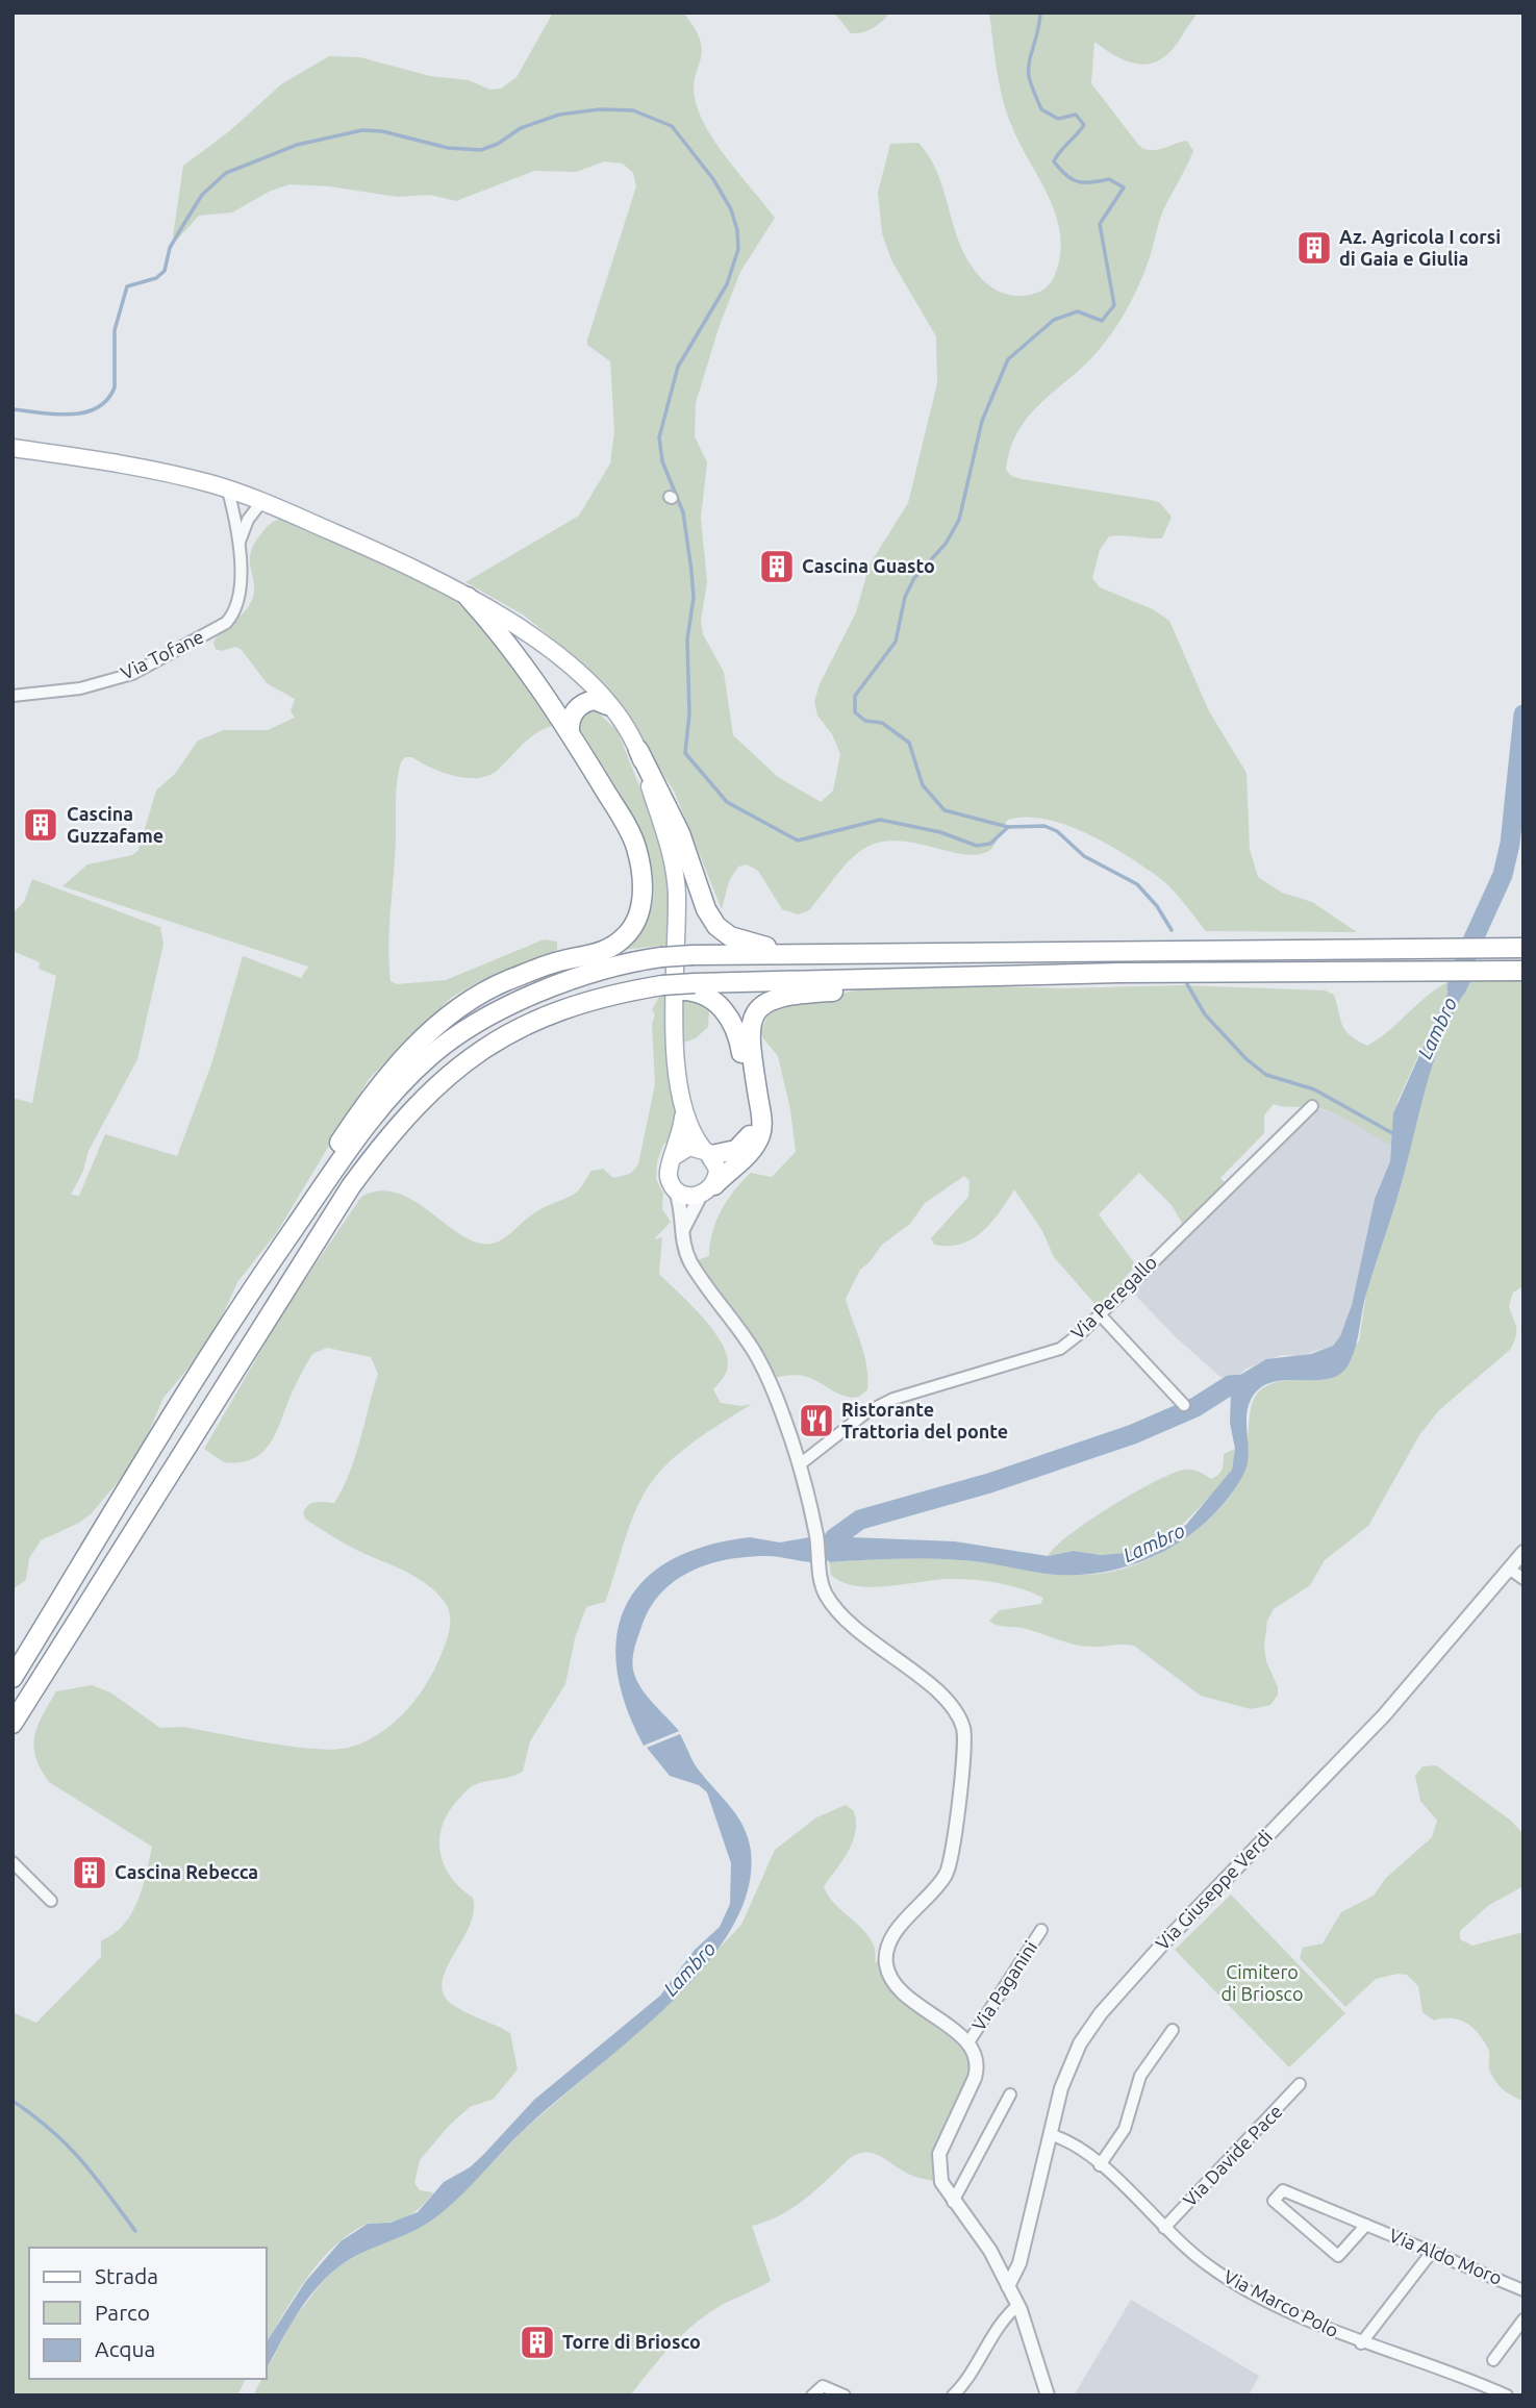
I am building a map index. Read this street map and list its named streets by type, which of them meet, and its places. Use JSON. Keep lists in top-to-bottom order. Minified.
{"streets":{"street":["Via Tofane","Via Peregallo","Via Giuseppe Verdi","Via Paganini","Via Davide Pace","Via Aldo Moro","Via Marco Polo"]},"crossings":[["Via Giuseppe Verdi","Via Marco Polo"],["Via Davide Pace","Via Marco Polo"]],"water":["Lambro"],"parks":["Cimitero di Briosco"],"places":{"building":["Az. Agricola I corsi di Gaia e Giulia","Cascina Guasto","Cascina Guzzafame","Cascina Rebecca","Torre di Briosco"],"restaurant":["Ristorante Trattoria del ponte"]},"legend":["Strada","Parco","Acqua"]}
